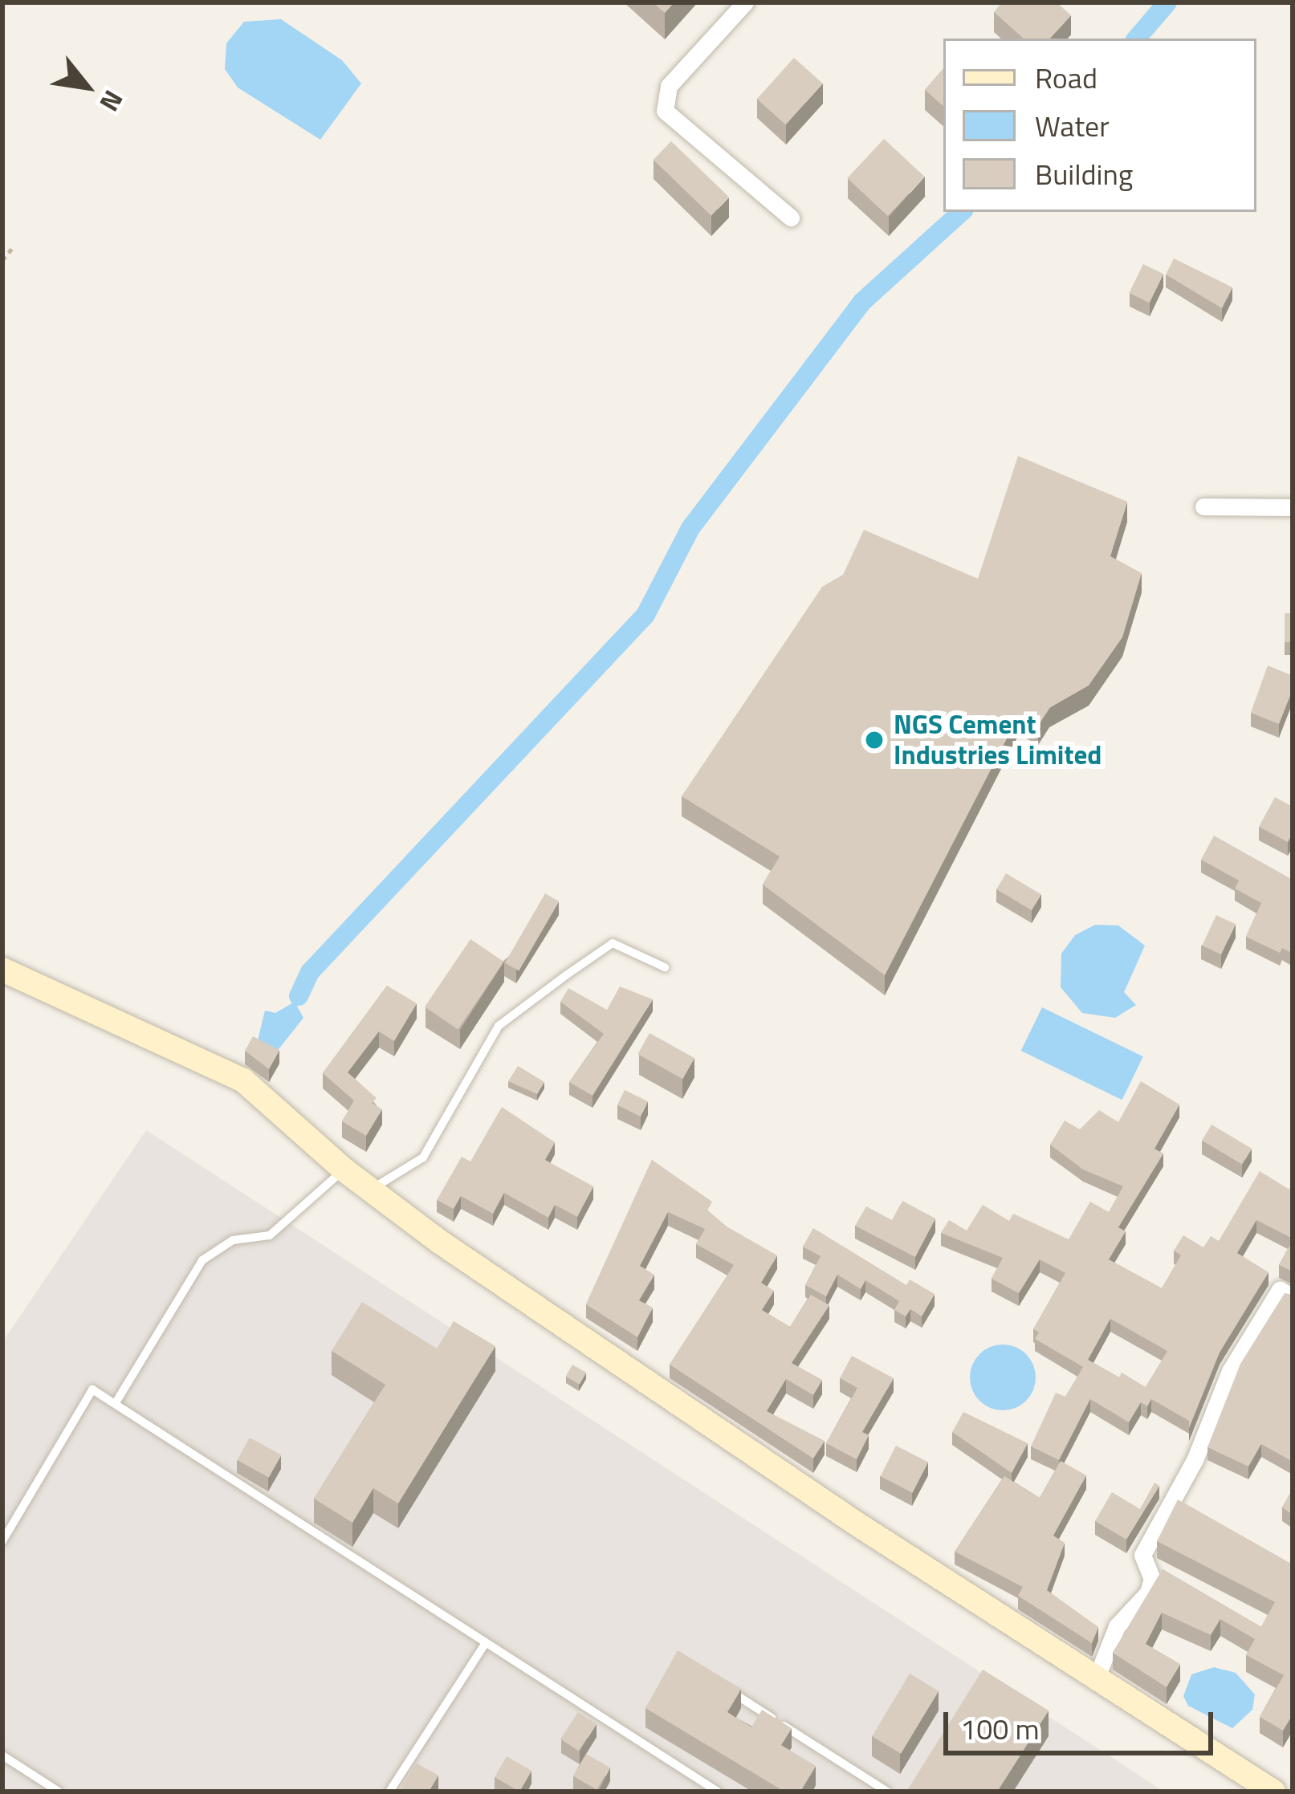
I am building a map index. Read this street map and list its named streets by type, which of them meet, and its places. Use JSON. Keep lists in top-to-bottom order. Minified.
{"places":["NGS Cement Industries Limited"],"legend":["Road","Water","Building"],"scale_bar":"100 m","north":"bottom right"}
